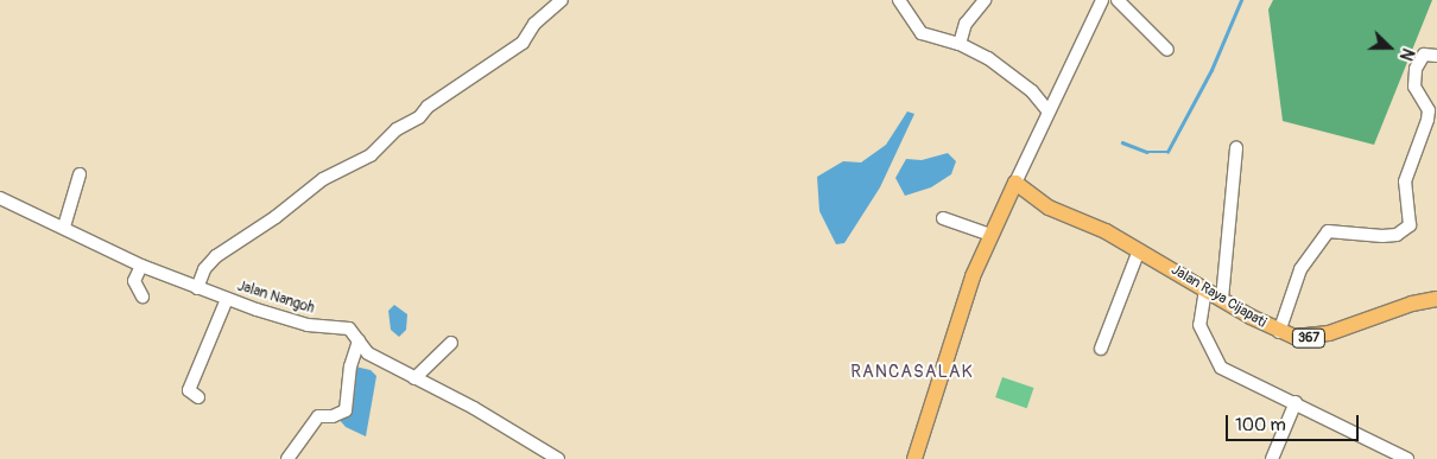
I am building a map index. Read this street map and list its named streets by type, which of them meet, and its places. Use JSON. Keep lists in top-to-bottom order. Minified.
{"streets":{"main road":["Jalan Raya Cijapati","367"],"street":["Jalan Nangoh"]},"districts":["RANCASALAK"],"scale_bar":"100 m","north":"right"}
